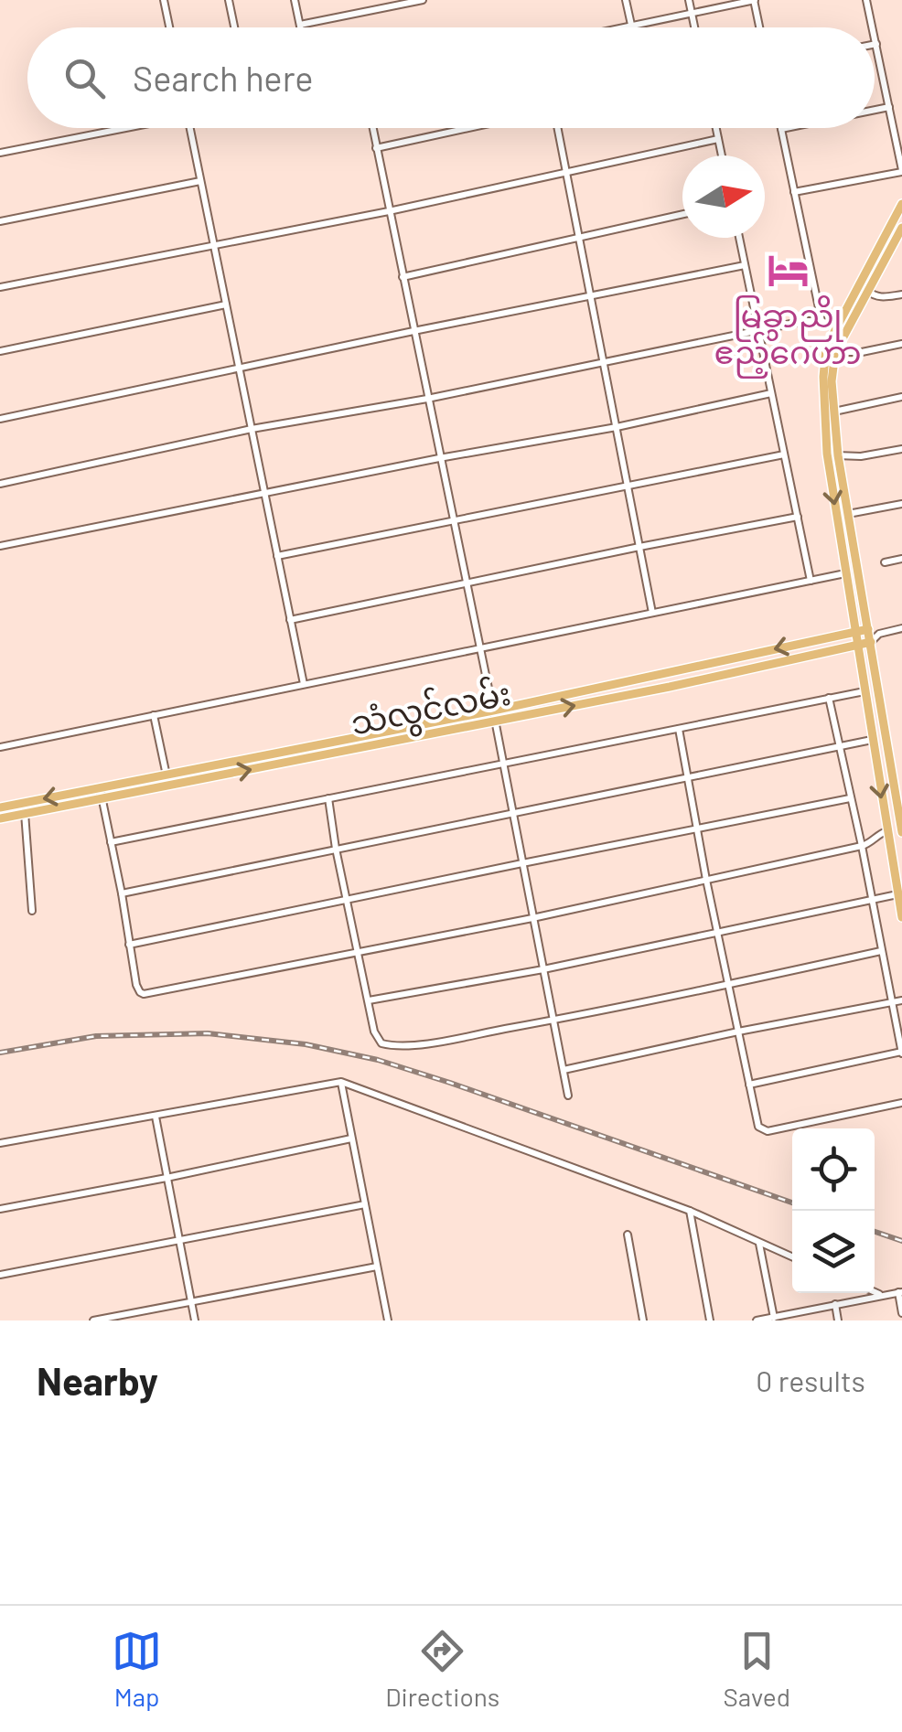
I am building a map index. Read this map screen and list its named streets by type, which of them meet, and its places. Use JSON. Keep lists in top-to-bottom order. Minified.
{"streets":{"main road":["သံလွင်လမ်း"]},"places":{"hotel":["မြခွာညို ဧည့်ဂေဟာ"]},"north":"right","page":{"search":"Search here","heading":["Nearby","0 results"],"nav":["Map","Directions","Saved"]}}
